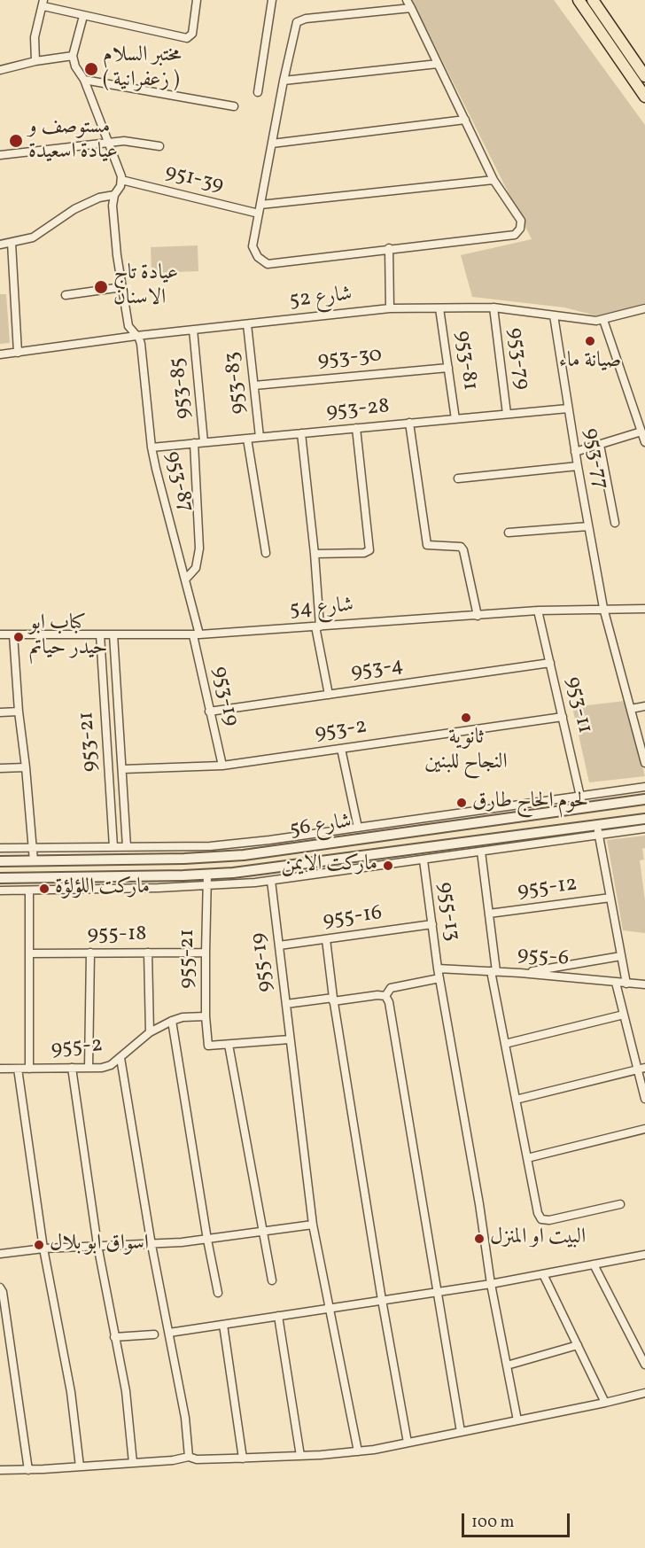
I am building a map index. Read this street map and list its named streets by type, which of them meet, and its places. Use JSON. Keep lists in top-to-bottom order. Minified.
{"streets":{"street":["951-39","شارع 52","953-30","953-79","953-81","953-83","953-85","953-28","953-77","953-87","شارع 54","953-4","953-19","953-11","953-2","953-21","شارع 56","955-12","955-13","955-16","955-18","955-6","955-21","955-19","955-2"]},"crossings":[["شارع 52","953-79"],["شارع 52","953-81"],["شارع 52","953-83"],["شارع 52","953-85"],["شارع 52","953-77"],["شارع 52","953-87"],["953-30","953-81"],["953-30","953-83"],["953-79","953-28"],["953-81","953-28"],["953-83","953-28"],["953-85","953-28"],["953-28","953-77"],["953-28","953-87"],["953-77","شارع 54"],["953-87","شارع 54"],["953-87","953-19"],["شارع 54","953-19"],["شارع 54","953-11"],["شارع 54","953-21"],["953-4","953-19"],["953-4","953-11"],["953-19","953-2"],["953-11","953-2"],["953-11","شارع 56"],["953-2","953-21"],["شارع 56","955-21"],["955-13","955-16"],["955-13","955-6"],["955-16","955-19"],["955-18","955-21"],["955-21","955-2"]],"places":["مختبر السلام ( زعفرانية )","مستوصف و عيادة اسعيدة","عيادة تاج الاسنان","صيانة ماء","كباب ابو حيدر حياتم","ثانوية النجاح للبنين","لحوم الحاج طارق","ماركت الايمن","ماركت اللؤلؤة","البيت او المنزل","اسواق ابو بلال"],"scale_bar":"100 m"}
